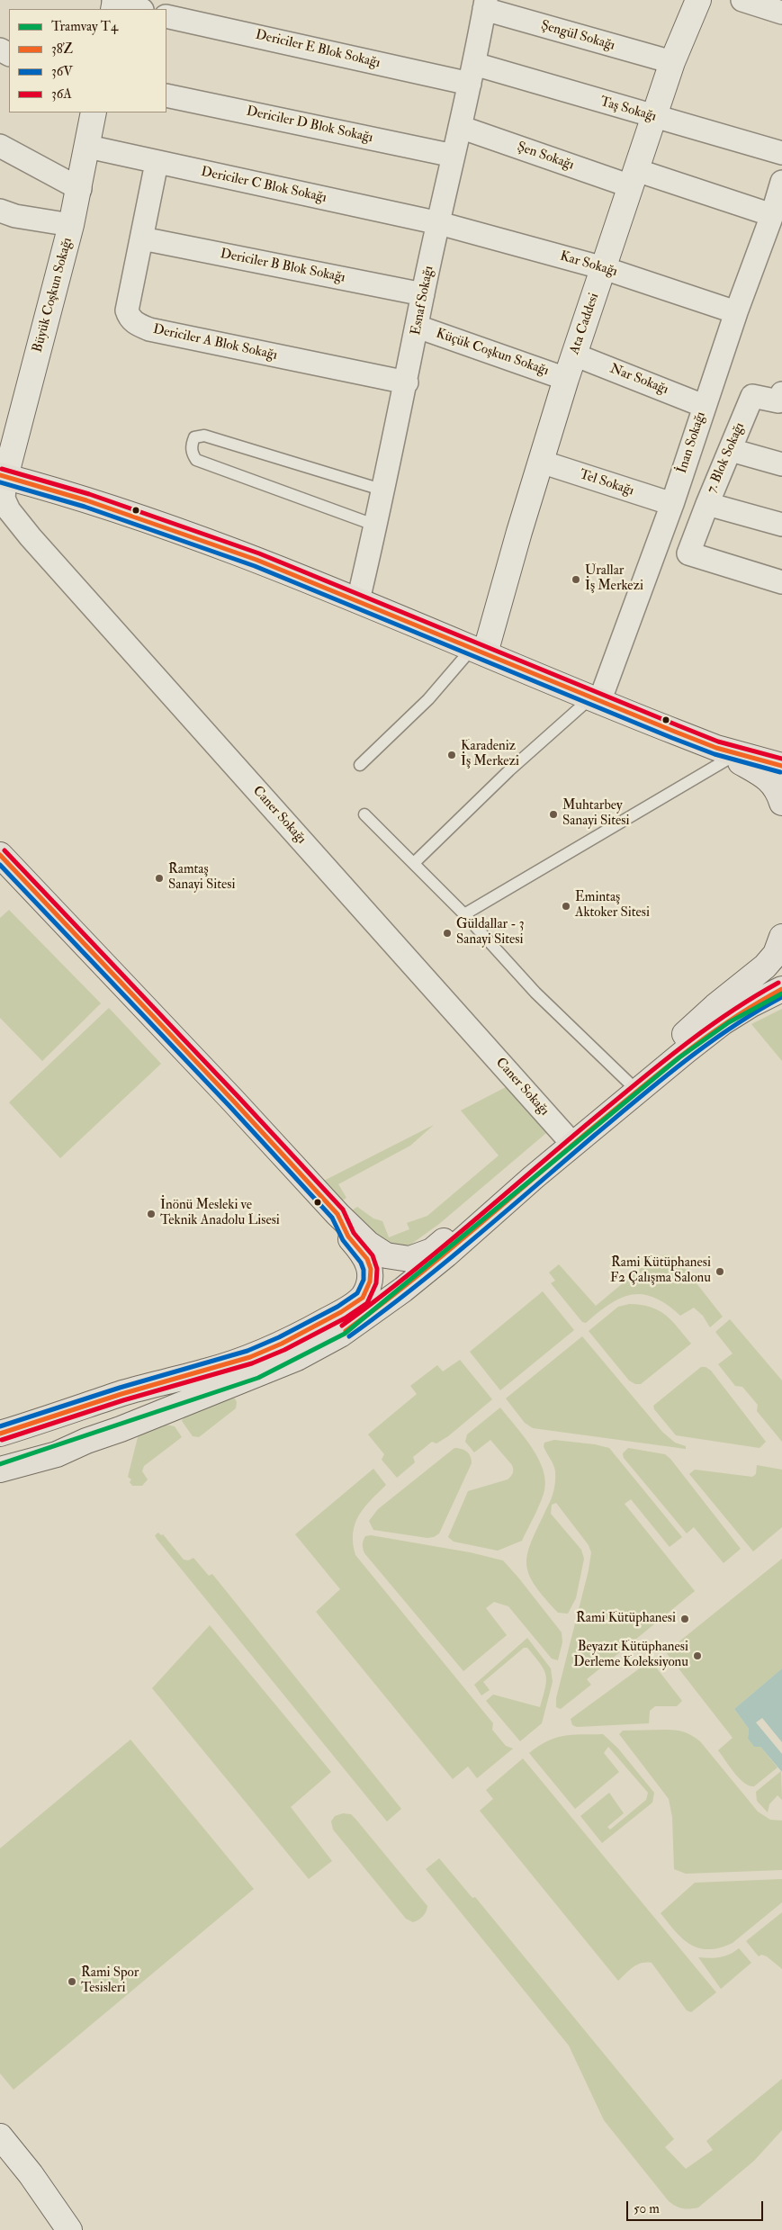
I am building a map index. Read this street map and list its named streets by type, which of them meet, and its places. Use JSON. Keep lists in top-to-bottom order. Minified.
{"streets":{"street":["Şengül Sokağı","Dericiler E Blok Sokağı","Taş Sokağı","Dericiler D Blok Sokağı","Şen Sokağı","Dericiler C Blok Sokağı","Kar Sokağı","Dericiler B Blok Sokağı","Büyük Coşkun Sokağı","Esnaf Sokağı","Ata Caddesi","Dericiler A Blok Sokağı","Küçük Coşkun Sokağı","Nar Sokağı","İnan Sokağı","7. Blok Sokağı","Tel Sokağı","Caner Sokağı"]},"crossings":[["Şengül Sokağı","Esnaf Sokağı"],["Şengül Sokağı","Ata Caddesi"],["Dericiler E Blok Sokağı","Taş Sokağı"],["Dericiler E Blok Sokağı","Esnaf Sokağı"],["Taş Sokağı","Esnaf Sokağı"],["Taş Sokağı","Ata Caddesi"],["Dericiler D Blok Sokağı","Esnaf Sokağı"],["Şen Sokağı","Esnaf Sokağı"],["Şen Sokağı","Ata Caddesi"],["Şen Sokağı","İnan Sokağı"],["Dericiler C Blok Sokağı","Kar Sokağı"],["Dericiler C Blok Sokağı","Büyük Coşkun Sokağı"],["Dericiler C Blok Sokağı","Esnaf Sokağı"],["Dericiler C Blok Sokağı","Dericiler A Blok Sokağı"],["Kar Sokağı","Esnaf Sokağı"],["Kar Sokağı","Ata Caddesi"],["Kar Sokağı","İnan Sokağı"],["Dericiler B Blok Sokağı","Esnaf Sokağı"],["Dericiler B Blok Sokağı","Dericiler A Blok Sokağı"],["Büyük Coşkun Sokağı","Caner Sokağı"],["Esnaf Sokağı","Dericiler A Blok Sokağı"],["Esnaf Sokağı","Küçük Coşkun Sokağı"],["Ata Caddesi","Küçük Coşkun Sokağı"],["Ata Caddesi","Nar Sokağı"],["Ata Caddesi","Tel Sokağı"],["Nar Sokağı","İnan Sokağı"],["İnan Sokağı","Tel Sokağı"]],"places":["Urallar İş Merkezi","Karadeniz İş Merkezi","Muhtarbey Sanayi Sitesi","Ramtaş Sanayi Sitesi","Emintaş Aktoker Sitesi","Güldallar - 3 Sanayi Sitesi","İnönü Mesleki ve Teknik Anadolu Lisesi","Rami Kütüphanesi F2 Çalışma Salonu","Rami Kütüphanesi","Beyazıt Kütüphanesi Derleme Koleksiyonu","Rami Spor Tesisleri"],"lines":["transit line 36A","transit line 38Z","transit line 36V","tram line T4"],"legend":["Tramvay T4","38Z","36V","36A"],"scale_bar":"50 m"}
